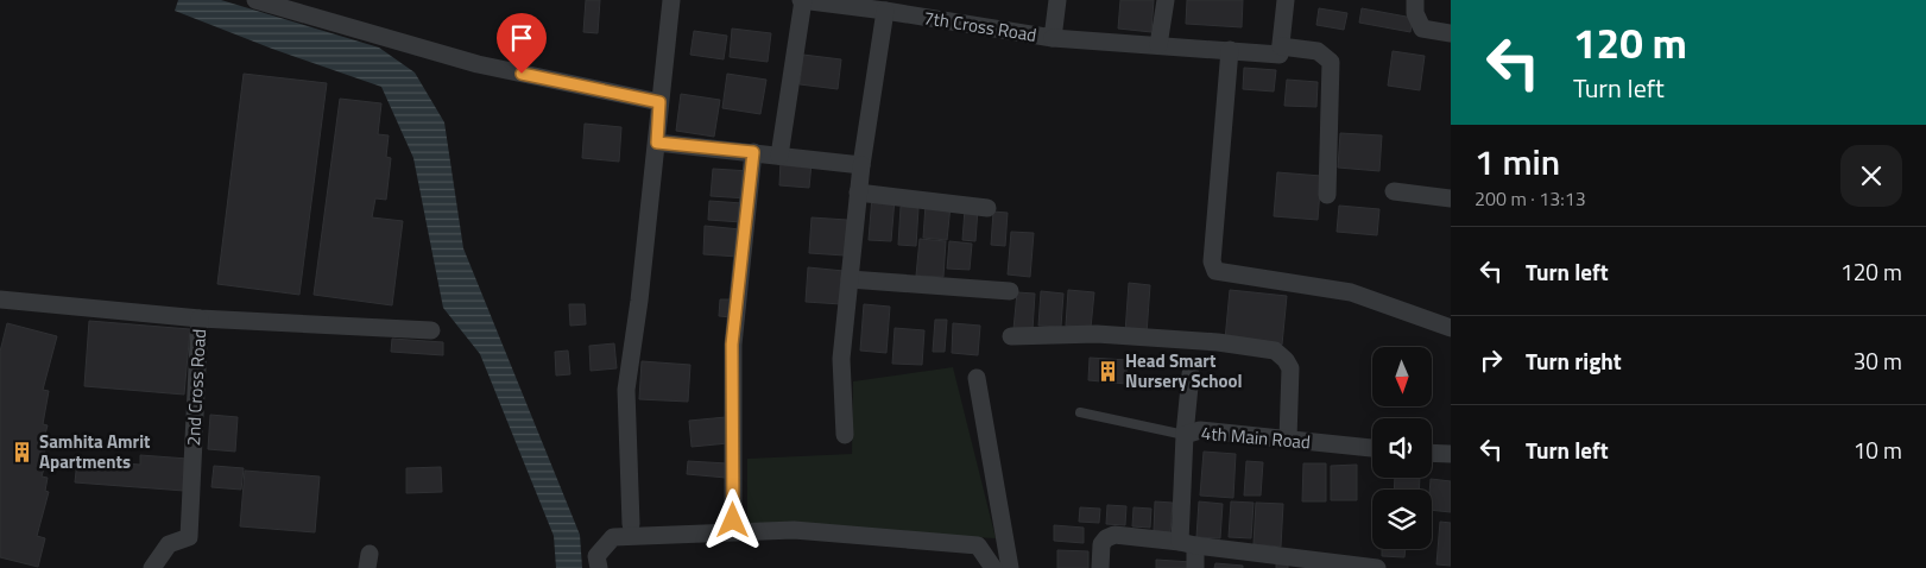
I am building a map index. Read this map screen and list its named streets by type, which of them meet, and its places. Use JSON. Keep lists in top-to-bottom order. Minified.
{"streets":{"street":["7th Cross Road","2nd Cross Road","4th Main Road"]},"places":{"building":["Head Smart Nursery School","Samhita Amrit Apartments"]},"north":"bottom","page":{"turn":["120 m","Turn left"],"heading":["1 min","200 m · 13:13"],"list":[{"name":"Turn left","value":"120 m"},{"name":"Turn right","value":"30 m"},{"name":"Turn left","value":"10 m"}]}}
